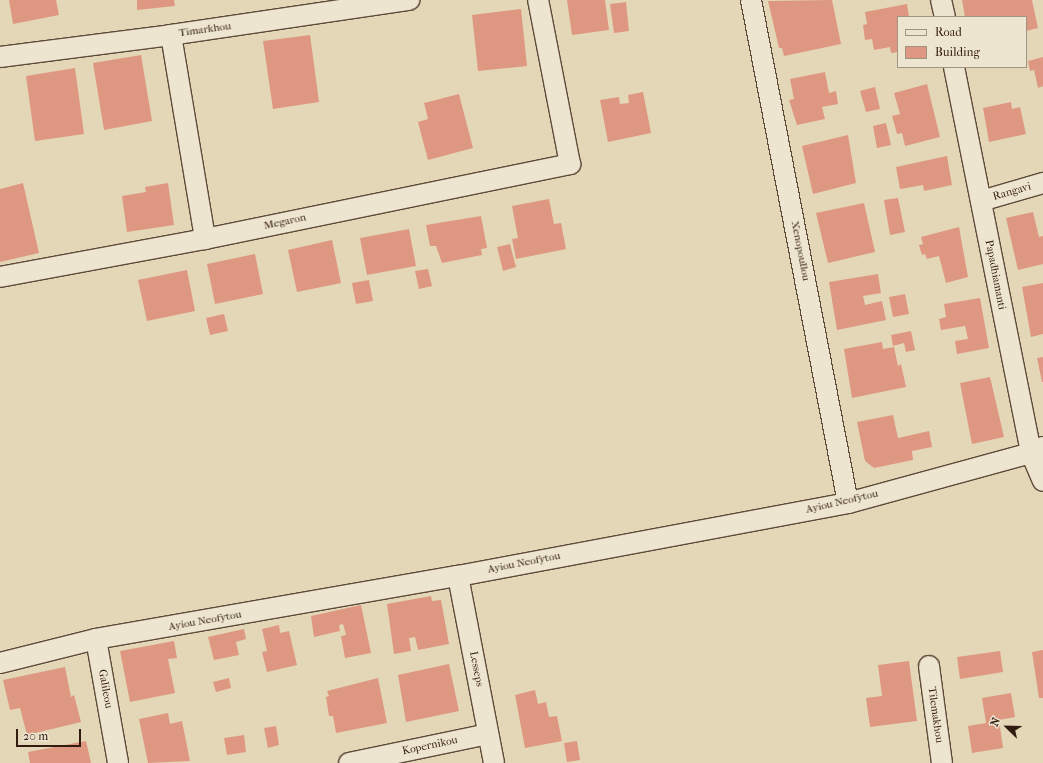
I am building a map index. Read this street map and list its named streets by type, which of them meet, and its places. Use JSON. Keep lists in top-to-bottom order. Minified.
{"streets":{"street":["Timarkhou","Rangavi","Megaron","Xenopoullou","Papadhiamanti","Ayiou Neofytou","Lesseps","Galileou","Tilemakhou","Kopernikou"]},"crossings":[["Rangavi","Papadhiamanti"],["Xenopoullou","Ayiou Neofytou"],["Papadhiamanti","Ayiou Neofytou"],["Ayiou Neofytou","Lesseps"],["Ayiou Neofytou","Galileou"],["Lesseps","Kopernikou"]],"legend":["Road","Building"],"scale_bar":"20 m","north":"top left"}
